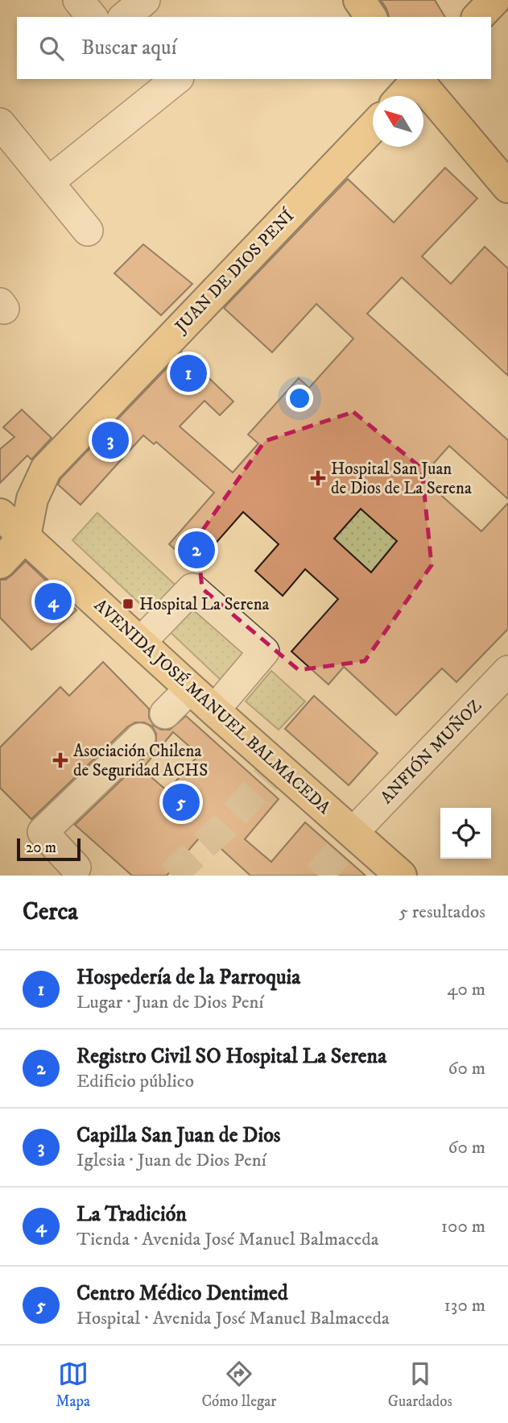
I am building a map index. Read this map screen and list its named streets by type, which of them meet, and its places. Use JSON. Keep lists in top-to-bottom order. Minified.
{"streets":{"main road":["JUAN DE DIOS PENÍ","AVENIDA JOSÉ MANUEL BALMACEDA"],"street":["ANFIÓN MUÑOZ"]},"crossings":[["JUAN DE DIOS PENÍ","AVENIDA JOSÉ MANUEL BALMACEDA"],["AVENIDA JOSÉ MANUEL BALMACEDA","ANFIÓN MUÑOZ"]],"places":{"health":["Hospital San Juan de Dios de La Serena","Asociación Chilena de Seguridad ACHS"],"transit":["Hospital La Serena"]},"scale_bar":"20 m","north":"top left","page":{"search":"Buscar aquí","pins":["1","3","2","4","5"],"scale":"20 m","heading":["Cerca","5 resultados"],"list":[{"mark":"1","name":"Hospedería de la Parroquia","note":"Lugar · Juan de Dios Pení","value":"40 m"},{"mark":"2","name":"Registro Civil SO Hospital La Serena","note":"Edificio público","value":"60 m"},{"mark":"3","name":"Capilla San Juan de Dios","note":"Iglesia · Juan de Dios Pení","value":"60 m"},{"mark":"4","name":"La Tradición","note":"Tienda · Avenida José Manuel Balmaceda","value":"100 m"},{"mark":"5","name":"Centro Médico Dentimed","note":"Hospital · Avenida José Manuel Balmaceda","value":"130 m"}],"nav":["Mapa","Cómo llegar","Guardados"]}}
